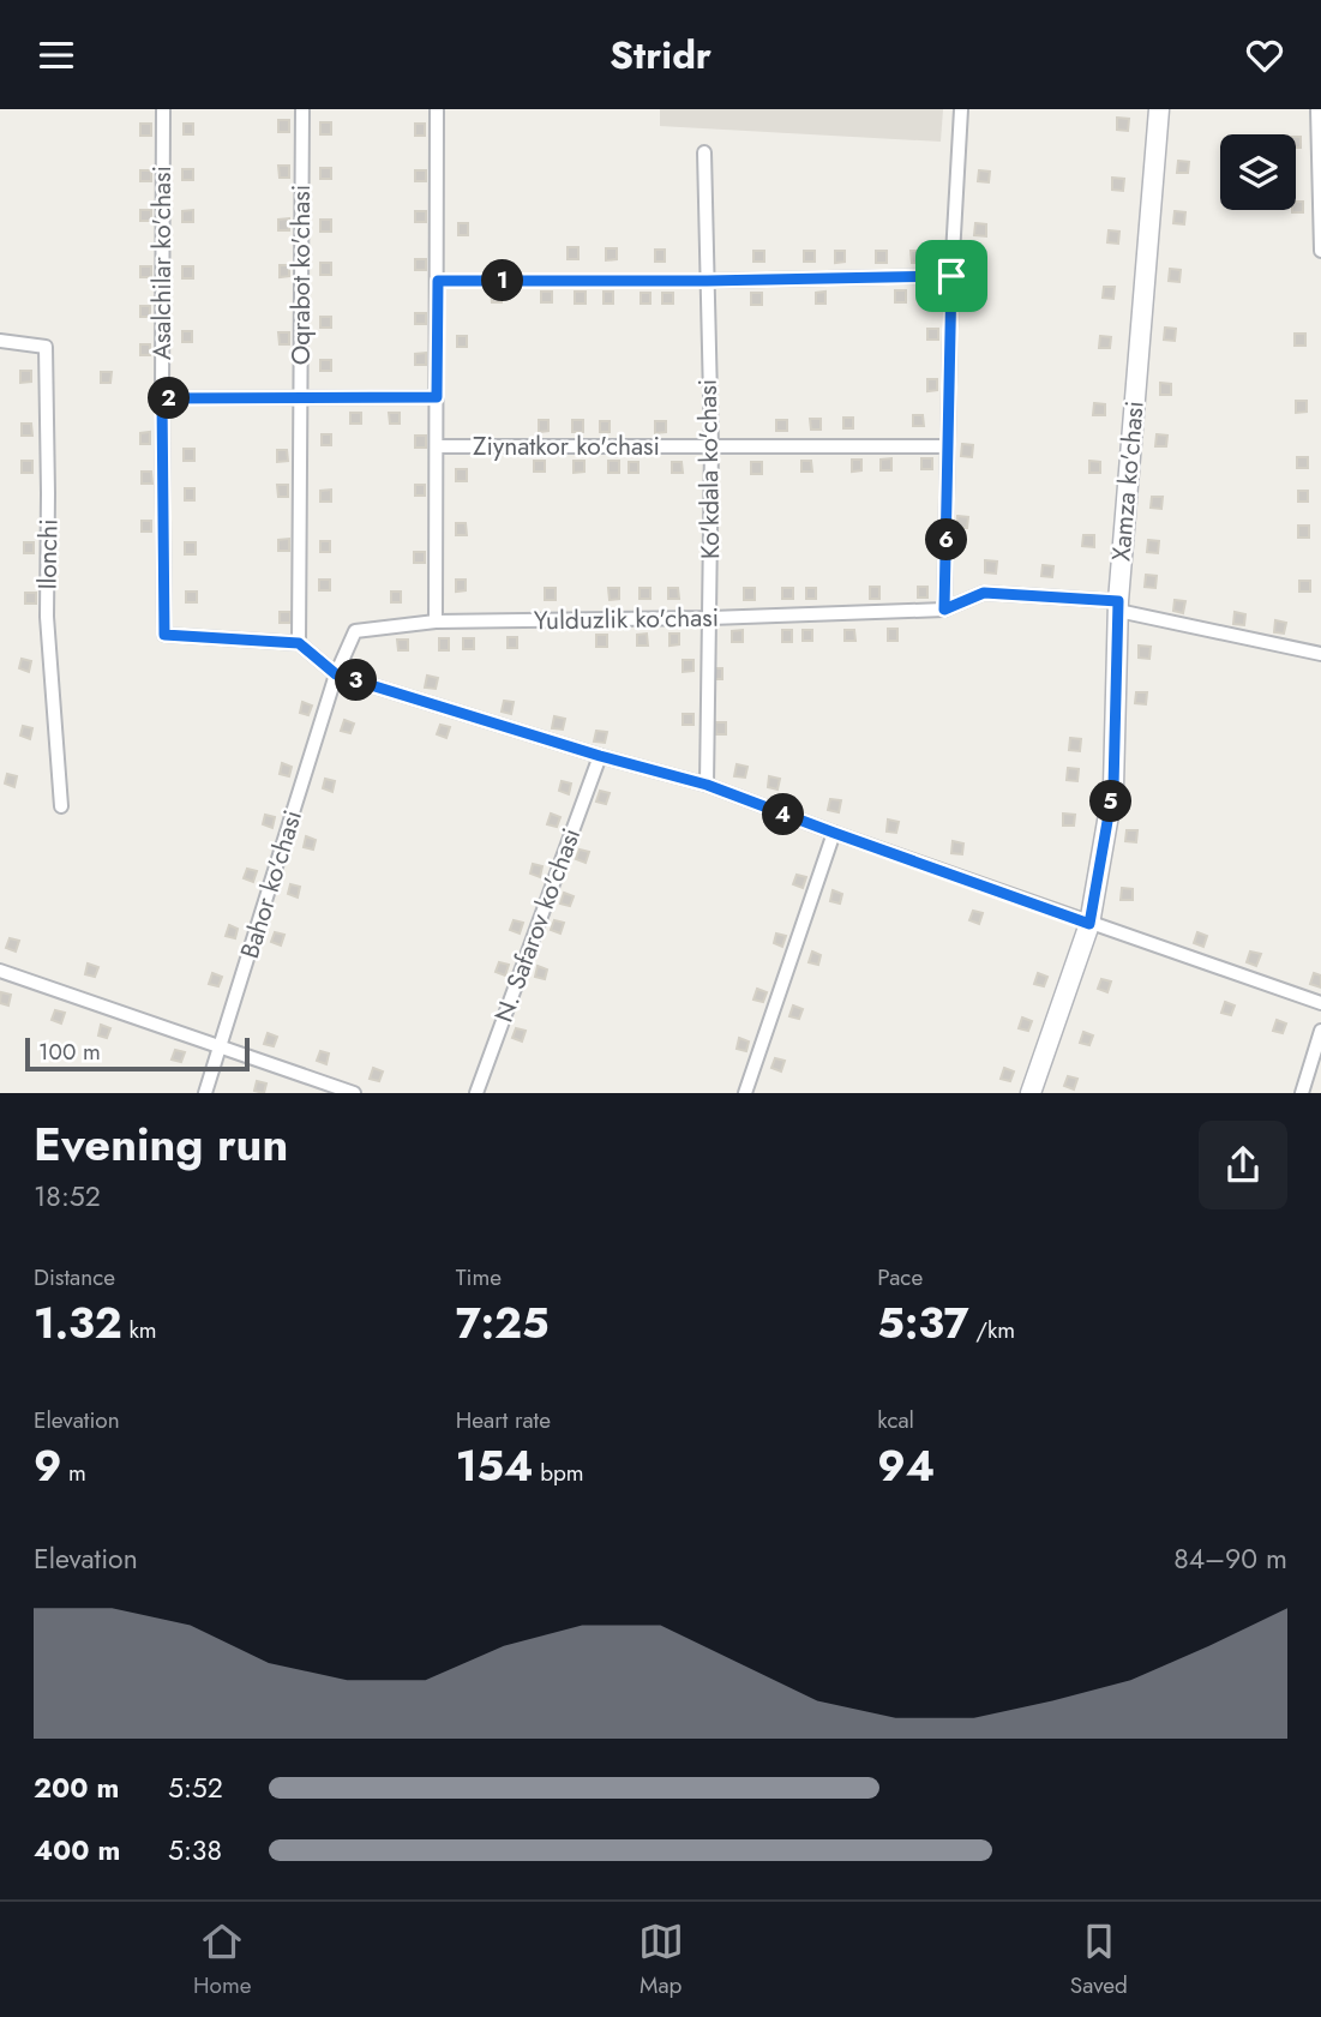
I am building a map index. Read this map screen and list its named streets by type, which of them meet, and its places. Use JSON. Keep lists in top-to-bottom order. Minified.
{"streets":{"main road":["Xamza ko'chasi"],"street":["Asalchilar ko'chasi","Oqrabot ko'chasi","Ziynatkor ko'chasi","Ko'kdala ko'chasi","Ilonchi","Yulduzlik ko'chasi","Bahor ko'chasi","N. Safarov ko'chasi"]},"crossings":[["Asalchilar ko'chasi","Oqrabot ko'chasi"],["Ziynatkor ko'chasi","Ko'kdala ko'chasi"],["Ko'kdala ko'chasi","Yulduzlik ko'chasi"],["Yulduzlik ko'chasi","Bahor ko'chasi"]],"scale_bar":"100 m","page":{"header":"Stridr","pins":["1","2","6","3","5","4"],"scale":"100 m","heading":["Evening run","18:52"],"stats":[["Distance","1.32 km"],["Time","7:25"],["Pace","5:37 /km"],["Elevation","9 m"],["Heart rate","154 bpm"],["kcal","94"]],"chart":["Elevation","84–90 m"],"list":[{"name":"200 m","note":"5:52"},{"name":"400 m","note":"5:38"}],"tabs":["Home","Map","Saved"]}}
